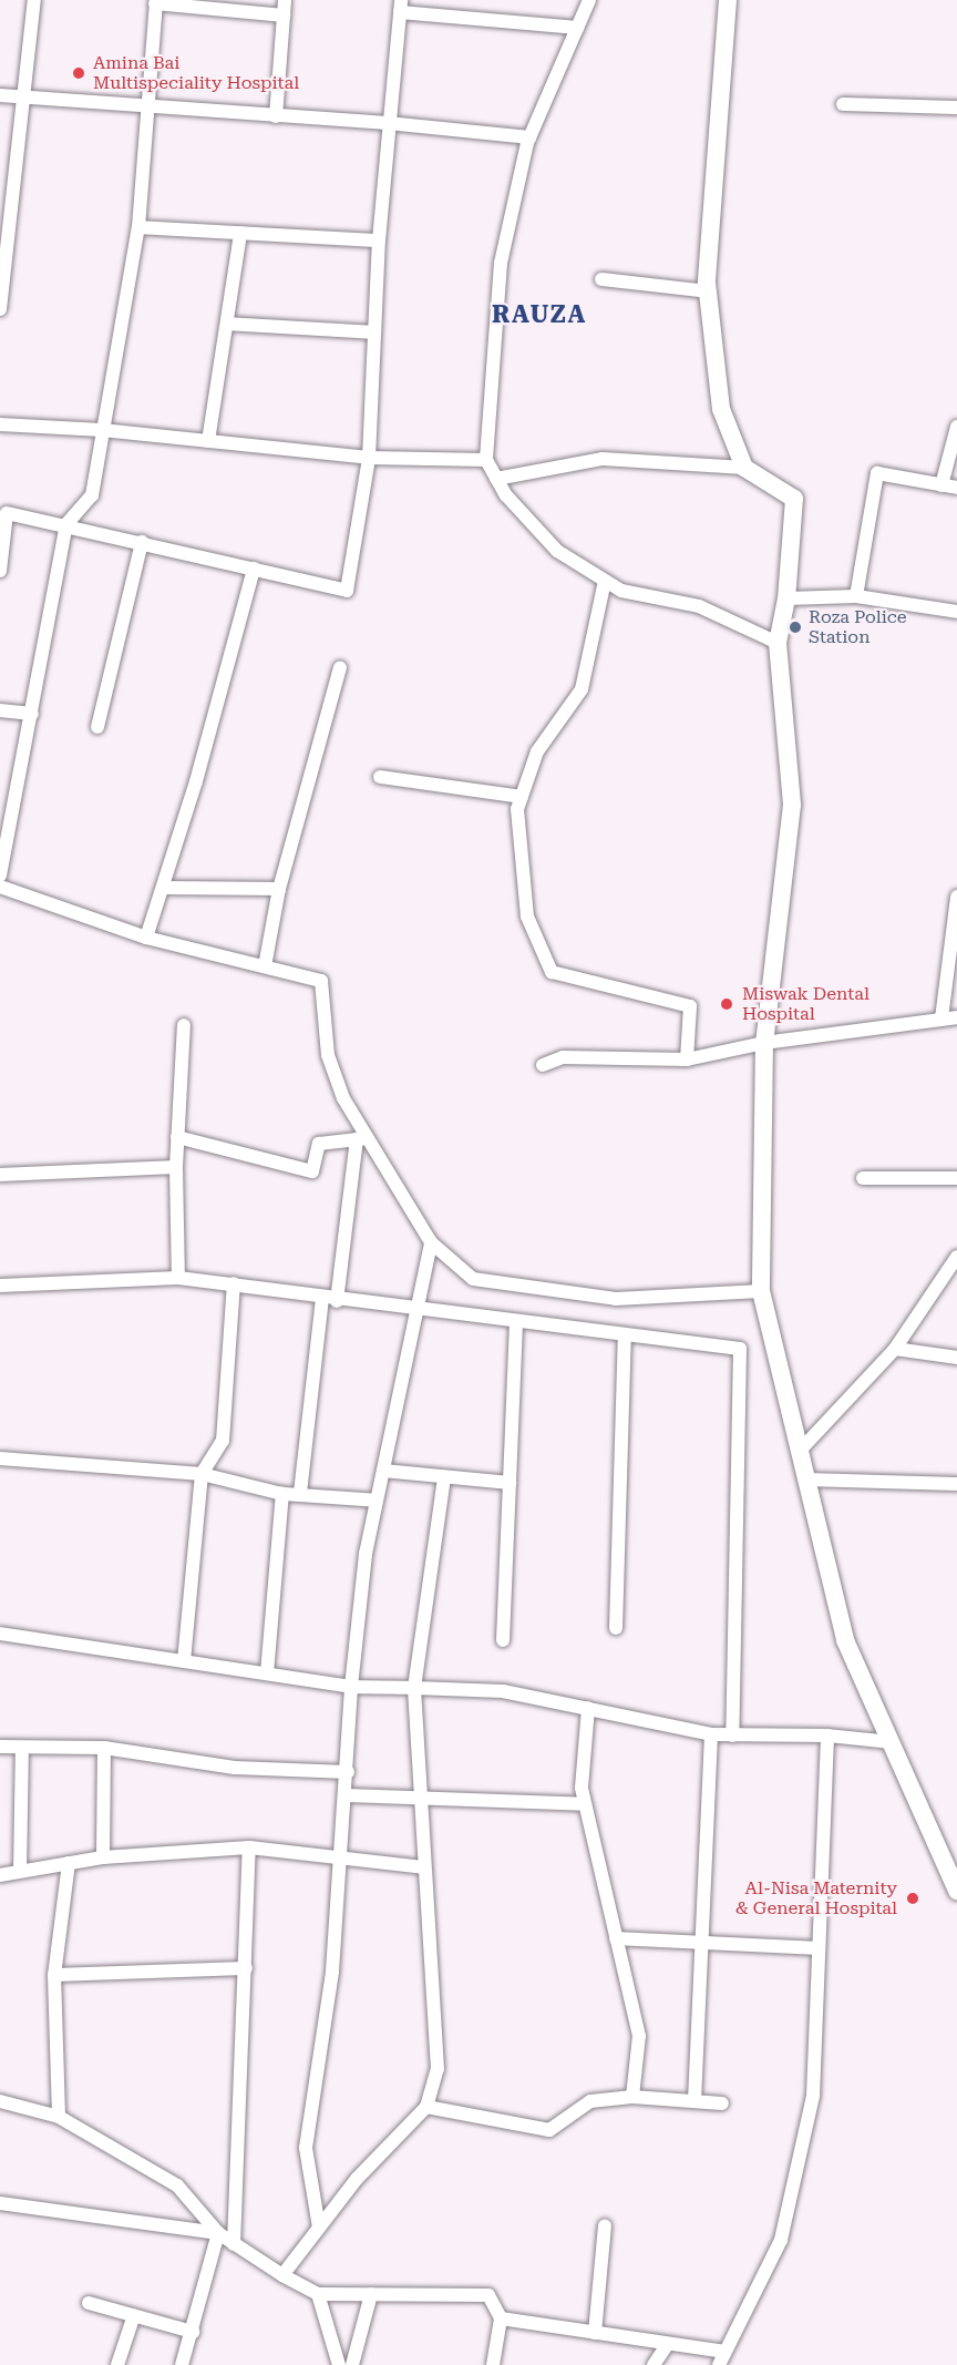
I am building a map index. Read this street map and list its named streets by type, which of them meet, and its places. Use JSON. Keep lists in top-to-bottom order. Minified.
{"districts":["RAUZA"],"places":["Amina Bai Multispeciality Hospital","Roza Police Station","Miswak Dental Hospital","Al-Nisa Maternity & General Hospital"]}
